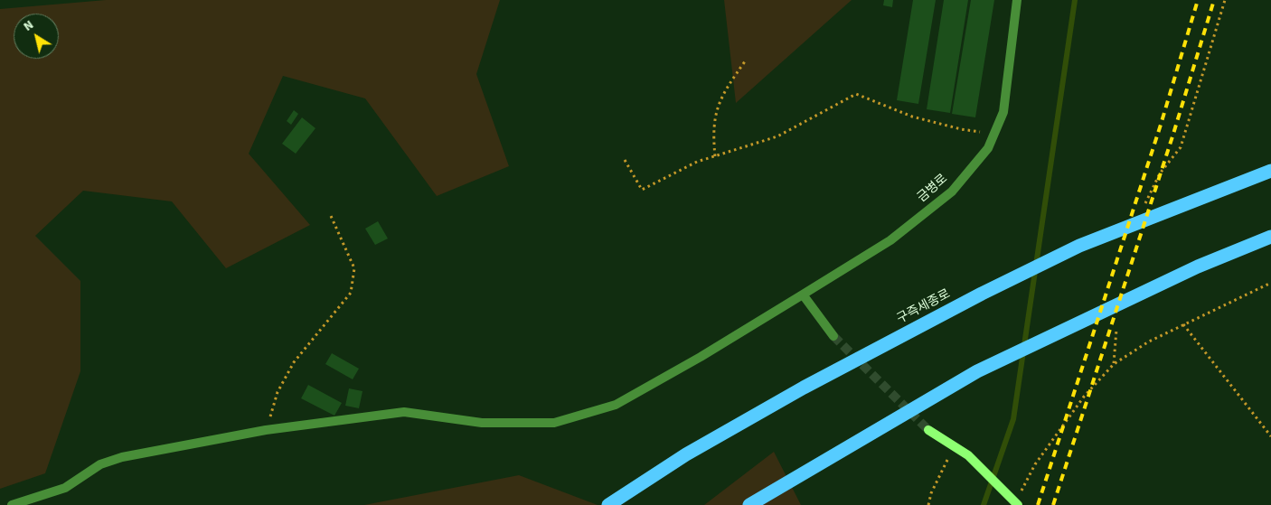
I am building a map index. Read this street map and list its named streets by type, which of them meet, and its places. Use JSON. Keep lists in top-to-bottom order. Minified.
{"streets":{"highway":["구즉세종로"],"street":["금병로"]},"north":"top left"}
